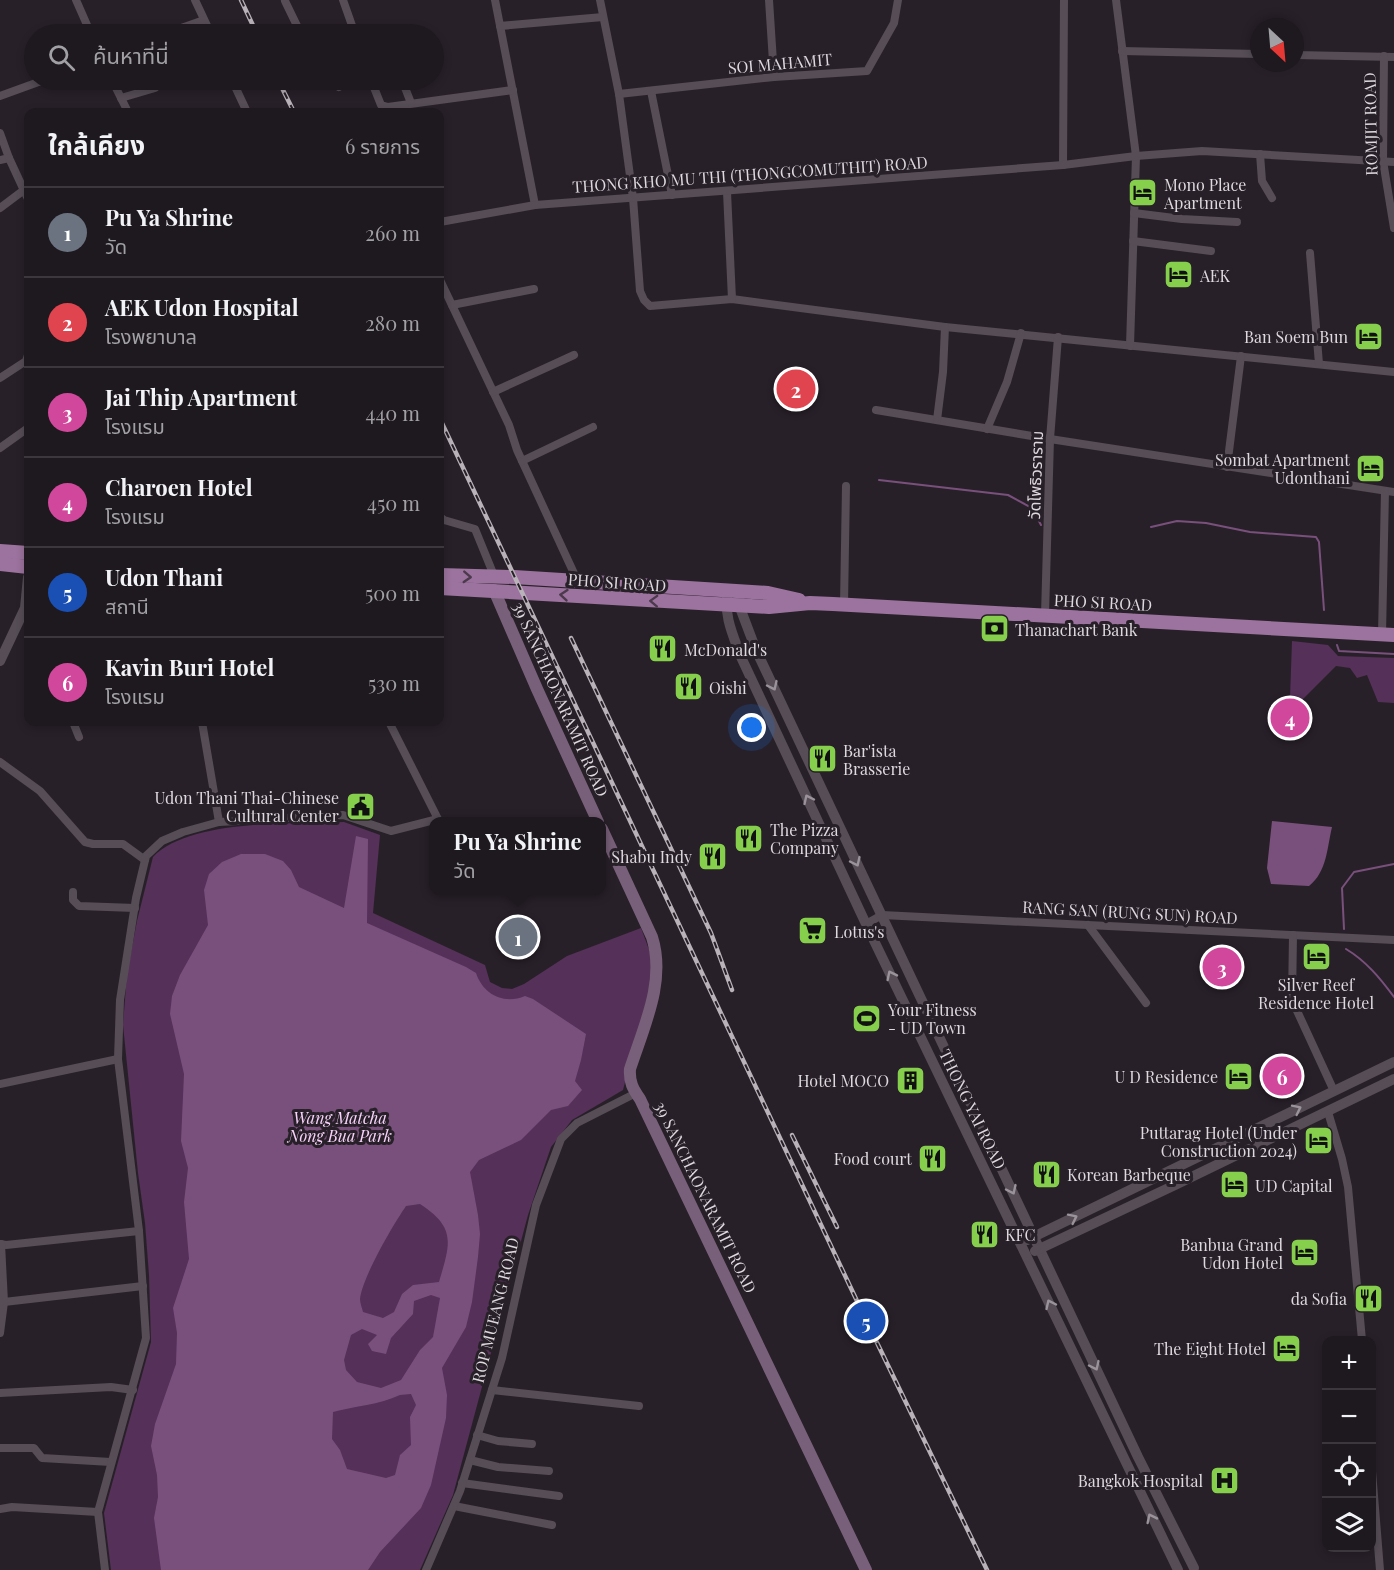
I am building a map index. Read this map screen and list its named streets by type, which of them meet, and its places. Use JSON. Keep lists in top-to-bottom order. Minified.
{"streets":{"main road":["PHO SI ROAD","39 SANCHAONARAMIT ROAD"],"street":["SOI MAHAMIT","ROMJIT ROAD","THONG KHO MU THI (THONGCOMUTHIT) ROAD","วัดโพธิวราราม","RANG SAN (RUNG SUN) ROAD","THONG YAI ROAD","ROP MUEANG ROAD"]},"crossings":[["ROMJIT ROAD","THONG KHO MU THI (THONGCOMUTHIT) ROAD"],["วัดโพธิวราราม","PHO SI ROAD"],["PHO SI ROAD","39 SANCHAONARAMIT ROAD"],["PHO SI ROAD","THONG YAI ROAD"],["39 SANCHAONARAMIT ROAD","ROP MUEANG ROAD"],["RANG SAN (RUNG SUN) ROAD","THONG YAI ROAD"]],"parks":["Wang Matcha Nong Bua Park"],"places":{"hotel":["Mono Place Apartment","AEK","Ban Soem Bun","Sombat Apartment Udonthani","Silver Reef Residence Hotel","U D Residence","Puttarag Hotel (Under Construction 2024)","UD Capital","Banbua Grand Udon Hotel","The Eight Hotel"],"bank":["Thanachart Bank"],"restaurant":["McDonald's","Oishi","Bar'ista Brasserie","The Pizza Company","Shabu Indy","Food court","Korean Barbeque","KFC","da Sofia"],"public building":["Udon Thani Thai-Chinese Cultural Center"],"supermarket":["Lotus's"],"sports":["Your Fitness - UD Town"],"building":["Hotel MOCO"],"hospital":["Bangkok Hospital"]},"north":"bottom right","page":{"search":"ค้นหาที่นี่","heading":["ใกล้เคียง","6 รายการ"],"list":[{"mark":"1","name":"Pu Ya Shrine","note":"วัด","value":"260 m"},{"mark":"2","name":"AEK Udon Hospital","note":"โรงพยาบาล","value":"280 m"},{"mark":"3","name":"Jai Thip Apartment","note":"โรงแรม","value":"440 m"},{"mark":"4","name":"Charoen Hotel","note":"โรงแรม","value":"450 m"},{"mark":"5","name":"Udon Thani","note":"สถานี","value":"500 m"},{"mark":"6","name":"Kavin Buri Hotel","note":"โรงแรม","value":"530 m"}],"pins":["2","4","1","3","6","5"],"popup":["Pu Ya Shrine","วัด"],"map_buttons":["+","−"]}}
